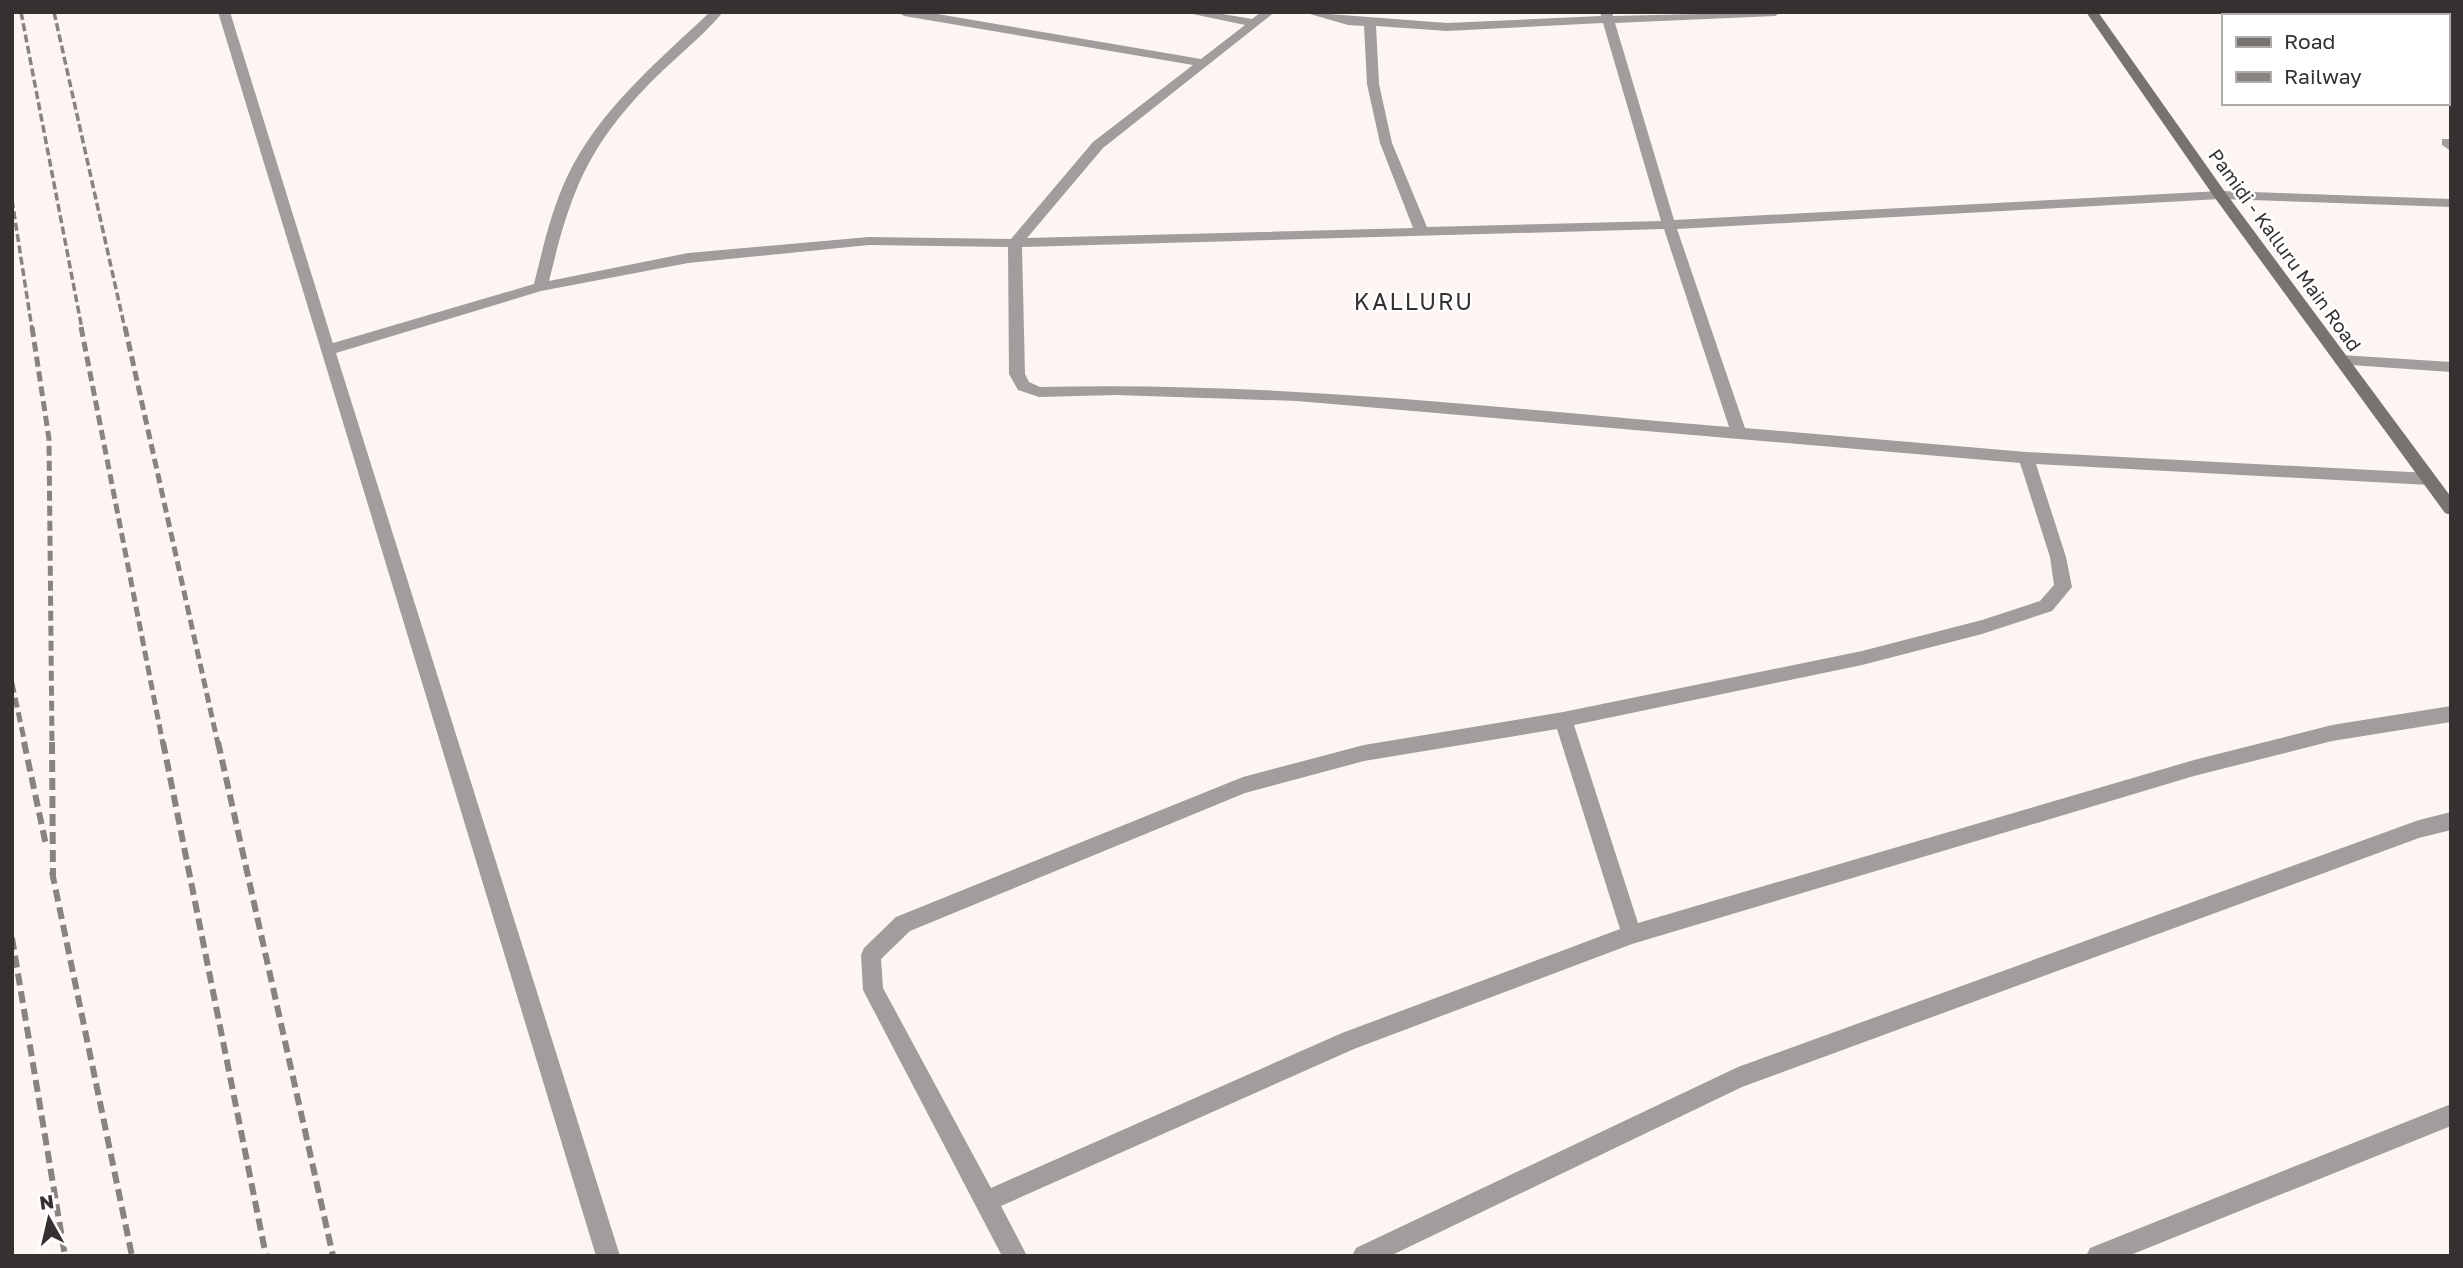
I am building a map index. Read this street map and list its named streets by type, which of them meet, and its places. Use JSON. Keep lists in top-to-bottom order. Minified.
{"streets":{"main road":["Pamidi - Kalluru Main Road"]},"districts":["KALLURU"],"legend":["Road","Railway"],"north":"top"}
